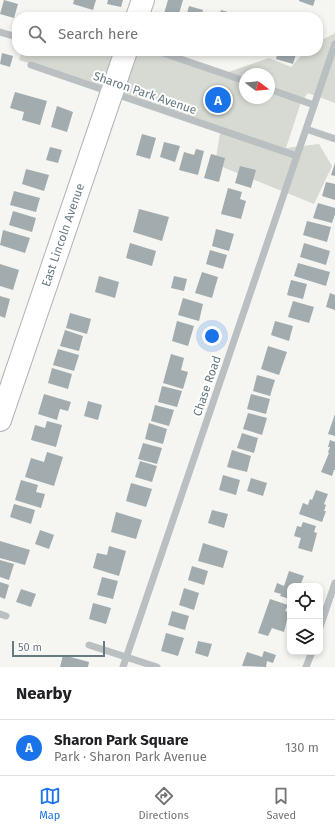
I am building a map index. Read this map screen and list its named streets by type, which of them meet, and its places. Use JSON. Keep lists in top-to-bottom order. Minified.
{"streets":{"main road":["East Lincoln Avenue"],"street":["Sharon Park Avenue","Chase Road"]},"crossings":[["Sharon Park Avenue","East Lincoln Avenue"],["Sharon Park Avenue","Chase Road"]],"scale_bar":"50 m","north":"right","page":{"search":"Search here","pins":"A","scale":"50 m","heading":"Nearby","list":[{"mark":"A","name":"Sharon Park Square","note":"Park · Sharon Park Avenue","value":"130 m"}],"nav":["Map","Directions","Saved"]}}
